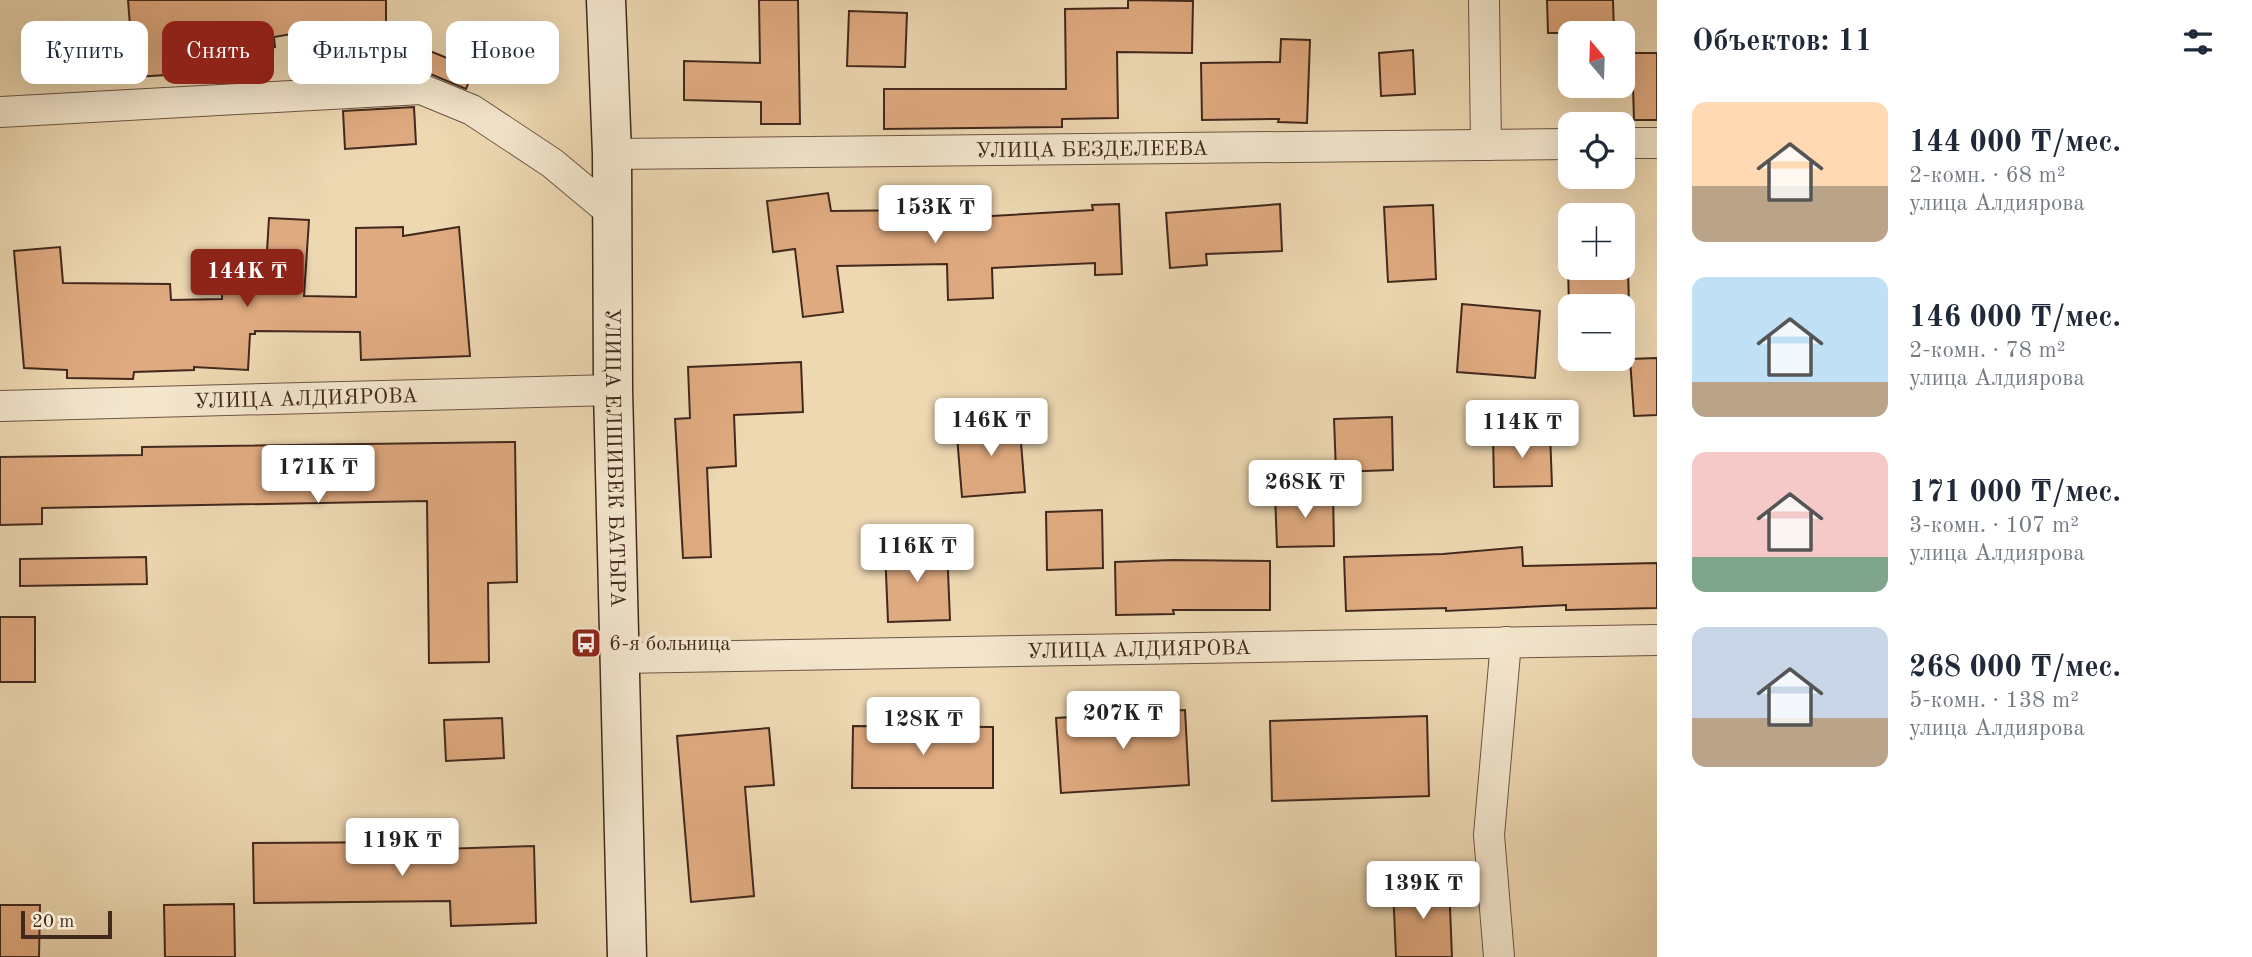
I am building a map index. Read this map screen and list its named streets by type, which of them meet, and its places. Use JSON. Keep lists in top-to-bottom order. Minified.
{"streets":{"street":["УЛИЦА БЕЗДЕЛЕЕВА","УЛИЦА АЛДИЯРОВА","УЛИЦА ЕЛШИБЕК БАТЫРА"]},"crossings":[["УЛИЦА БЕЗДЕЛЕЕВА","УЛИЦА ЕЛШИБЕК БАТЫРА"],["УЛИЦА АЛДИЯРОВА","УЛИЦА ЕЛШИБЕК БАТЫРА"]],"places":{"bus stop":["6-я больница"]},"scale_bar":"20 m","north":"top","page":{"heading":"Объектов: 11","map_buttons":["+","−"],"chip":["Купить","Снять","Фильтры","Новое"],"list":[{"name":"144 000 ₸/мес.","note":"2-комн. · 68 m² · улица Алдиярова"},{"name":"146 000 ₸/мес.","note":"2-комн. · 78 m² · улица Алдиярова"},{"name":"171 000 ₸/мес.","note":"3-комн. · 107 m² · улица Алдиярова"},{"name":"268 000 ₸/мес.","note":"5-комн. · 138 m² · улица Алдиярова"}],"price":["153K ₸","144K ₸","146K ₸","114K ₸","171K ₸","268K ₸","116K ₸","207K ₸","128K ₸","119K ₸","139K ₸"],"scale":"20 m"}}
